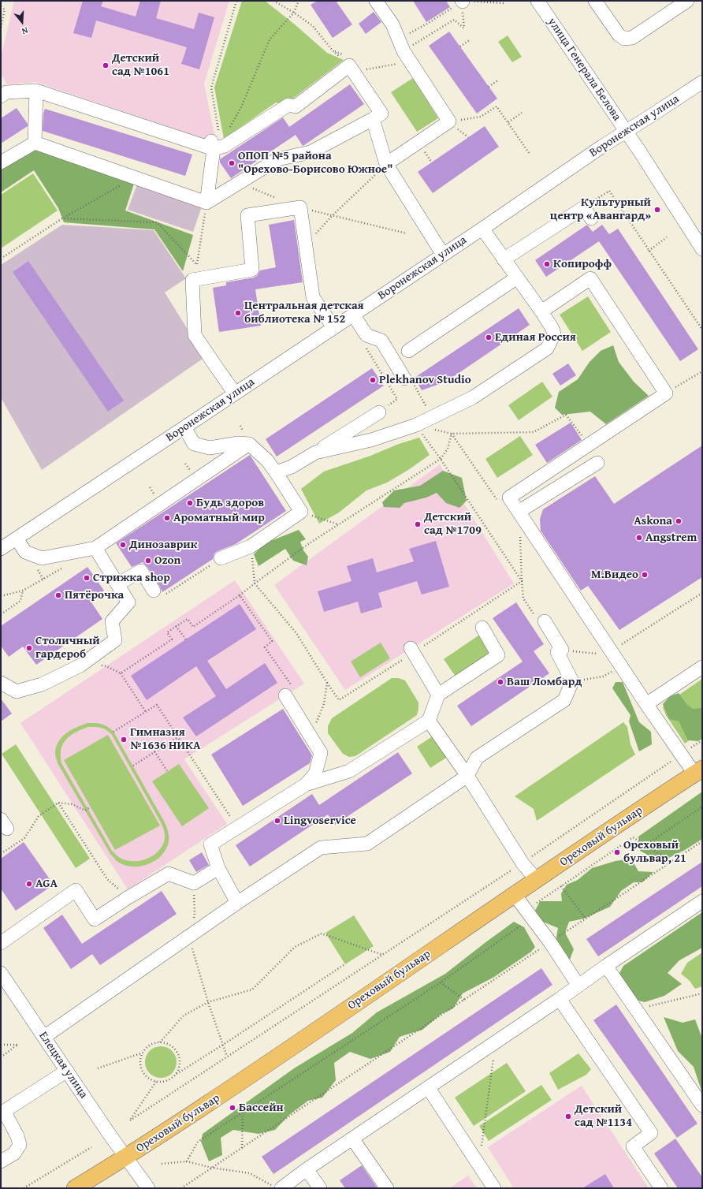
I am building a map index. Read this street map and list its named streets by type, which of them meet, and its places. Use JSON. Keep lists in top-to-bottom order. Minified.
{"streets":{"main road":["Ореховый бульвар"],"street":["улица Генерала Белова","Воронежская улица","Елецкая улица"]},"crossings":[["улица Генерала Белова","Воронежская улица"],["Ореховый бульвар","Елецкая улица"]],"places":["Детский сад №1061","ОПОП №5 района \"Орехово-Борисово Южное\"","Культурный центр «Авангард»","Копирофф","Центральная детская библиотека № 152","Единая Россия","Plekhanov Studio","Будь здоров","Ароматный мир","Askona","Детский сад №1709","Angstrem","Динозаврик","Ozon","М.Видео","Стрижка shop","Пятёрочка","Столичный гардероб","Ваш Ломбард","Гимназия №1636 НИКА","Lingvoservice","Ореховый бульвар, 21","AGA","Бассейн","Детский сад №1134"],"north":"bottom"}
